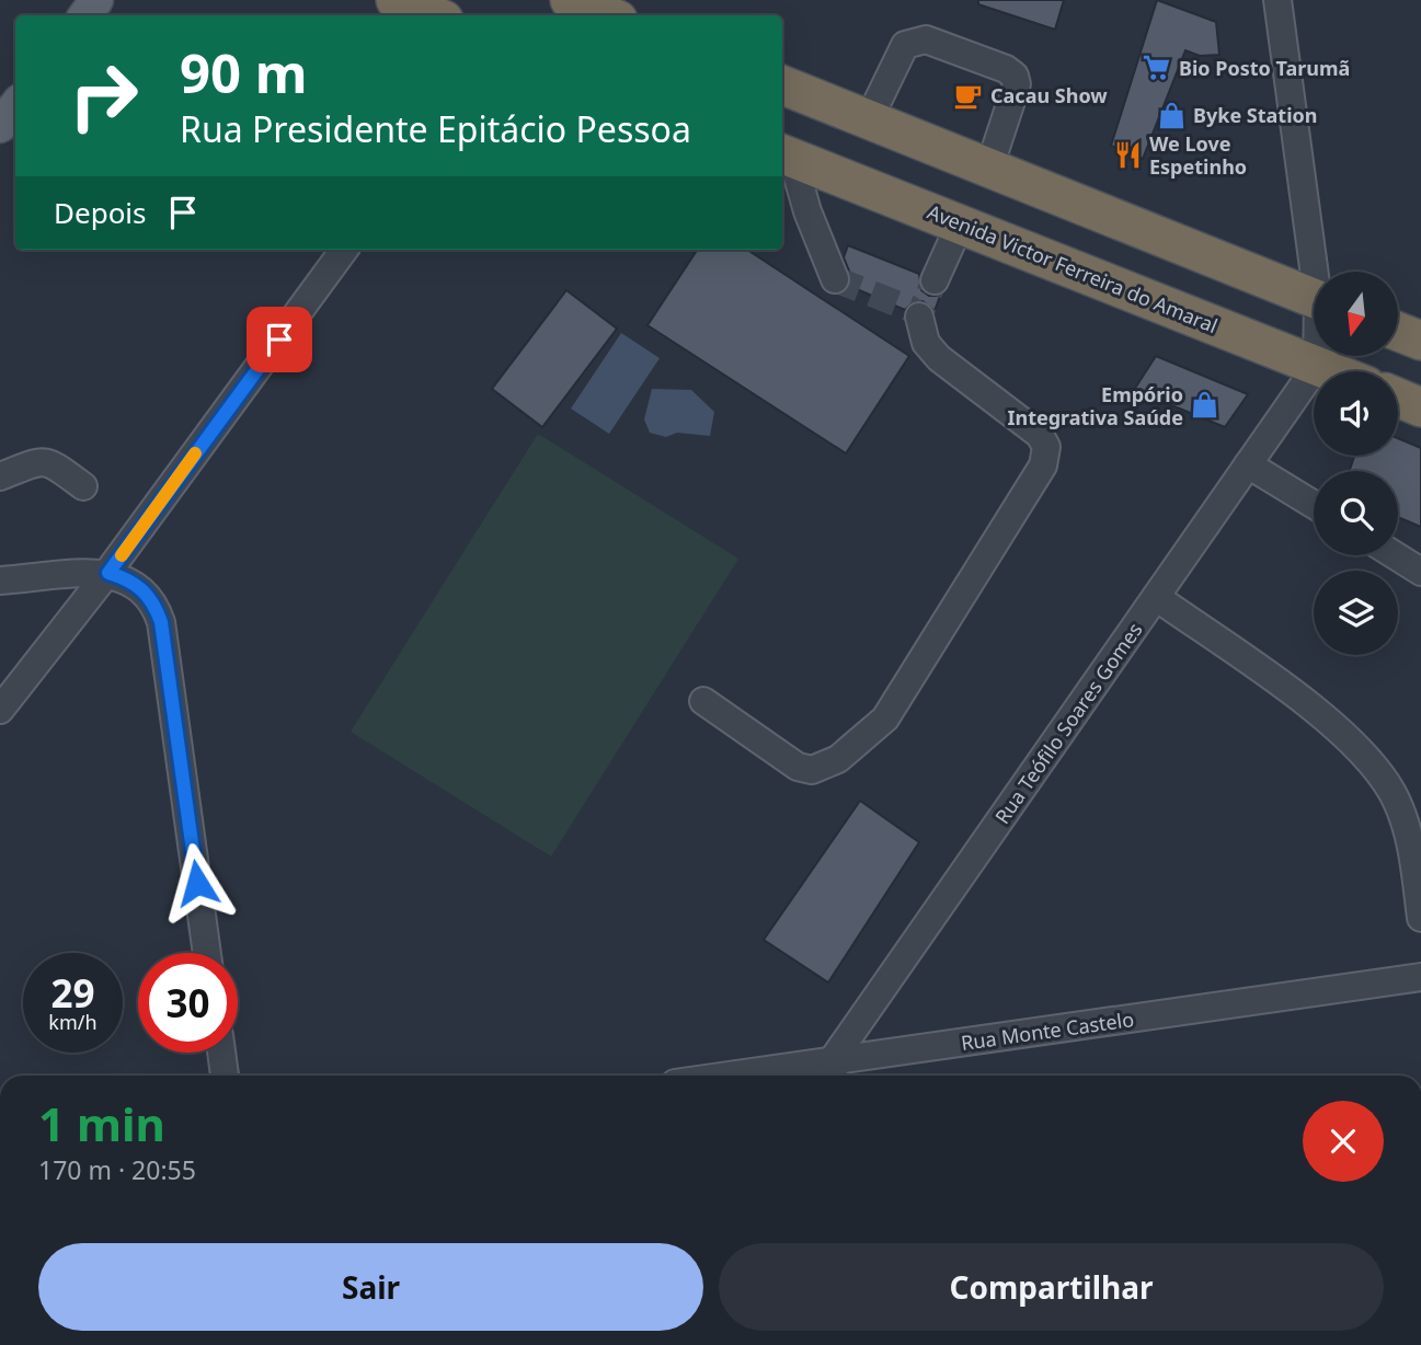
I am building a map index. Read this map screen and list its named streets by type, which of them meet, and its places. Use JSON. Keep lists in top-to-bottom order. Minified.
{"streets":{"highway":["Avenida Victor Ferreira do Amaral"],"street":["Rua Teófilo Soares Gomes","Rua Monte Castelo"]},"crossings":[["Avenida Victor Ferreira do Amaral","Rua Teófilo Soares Gomes"],["Rua Teófilo Soares Gomes","Rua Monte Castelo"]],"places":{"supermarket":["Bio Posto Tarumã"],"cafe":["Cacau Show"],"shop":["Byke Station","Empório Integrativa Saúde"],"restaurant":["We Love Espetinho"]},"north":"bottom","page":{"turn":["90 m","Rua Presidente Epitácio Pessoa"],"then":"Depois","speed":"29 km/h","limit":"30","heading":["1 min","170 m · 20:55"],"buttons":["Sair","Compartilhar"]}}
